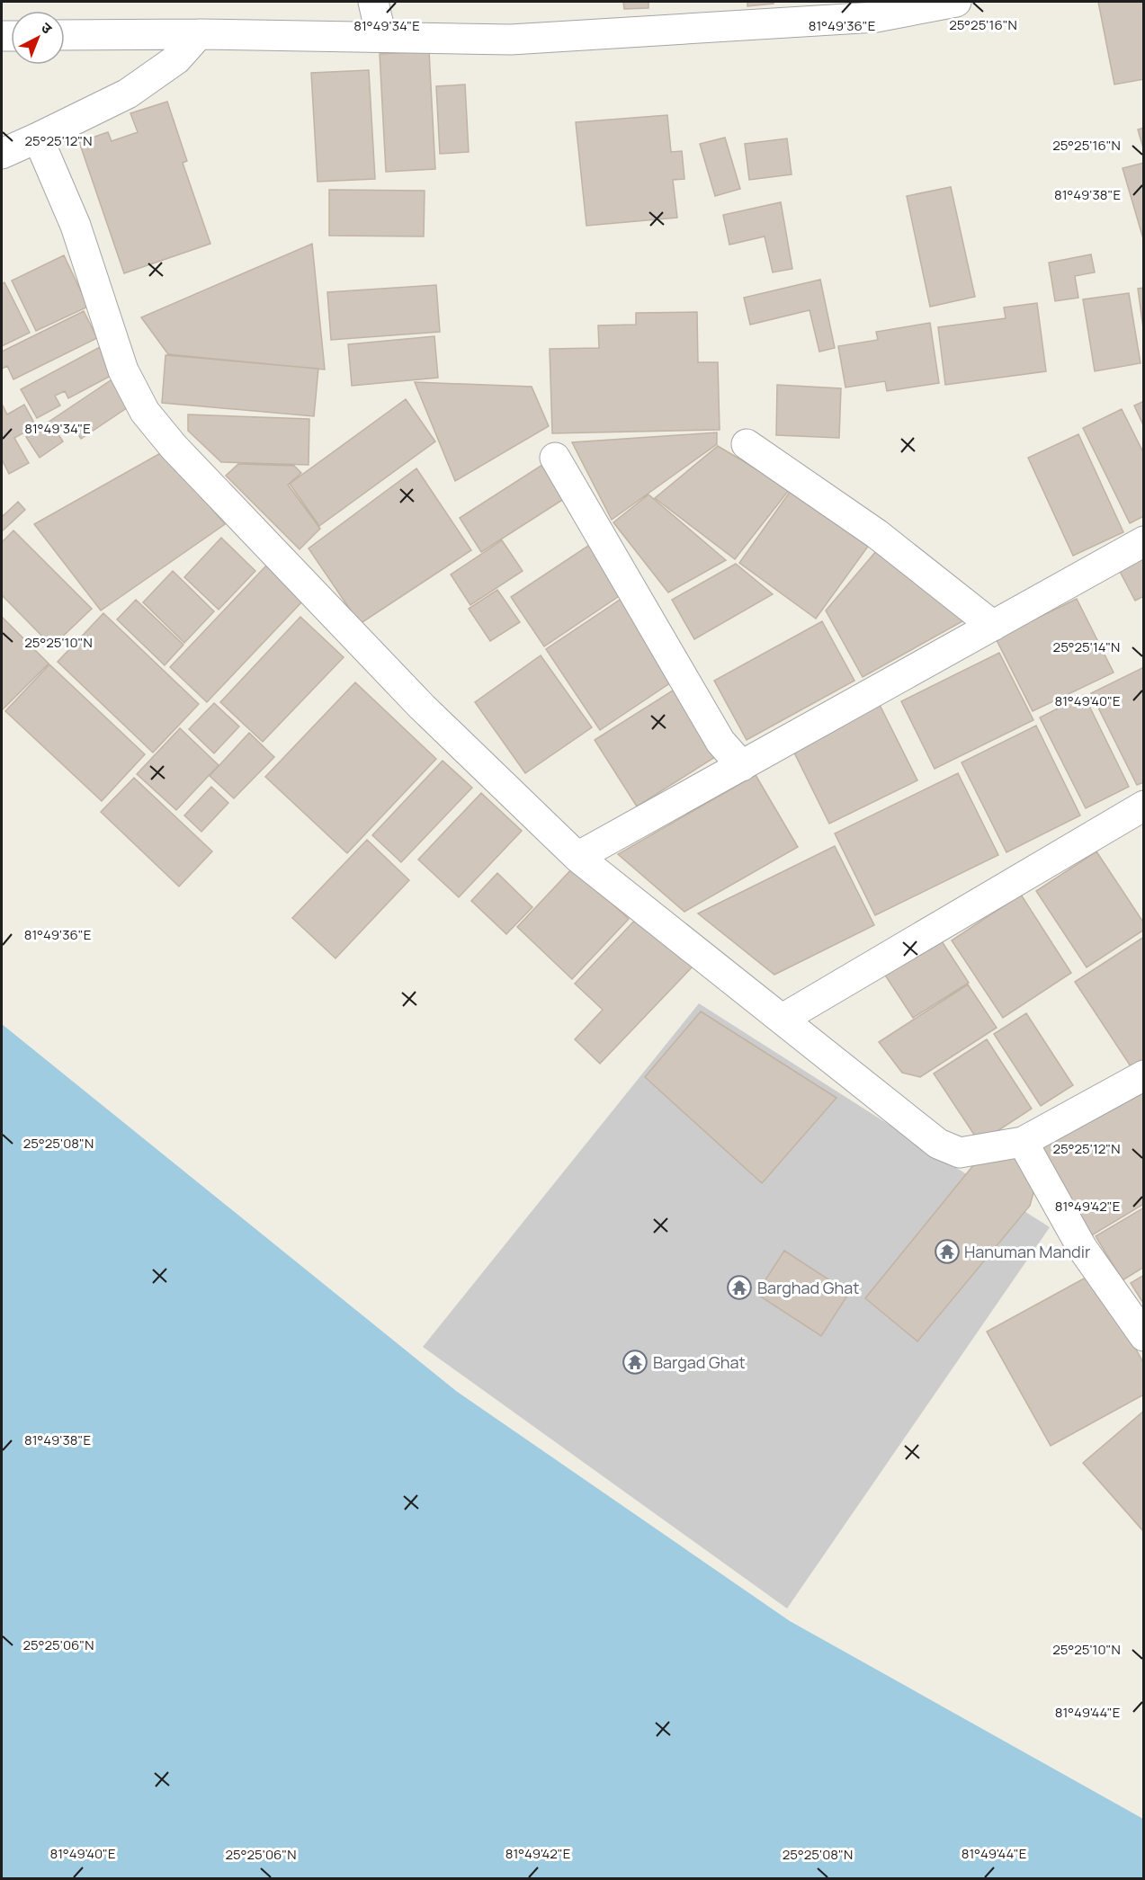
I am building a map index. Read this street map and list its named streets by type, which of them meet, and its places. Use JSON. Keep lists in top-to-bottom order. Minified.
{"places":{"temple":["Hanuman Mandir","Barghad Ghat","Bargad Ghat"]},"north":"top right","coordinates":["25°25'16\"N","81°49'34\"E","81°49'36\"E","25°25'12\"N","81°49'38\"E","25°25'10\"N","25°25'14\"N","81°49'40\"E","25°25'08\"N","81°49'42\"E","25°25'06\"N","81°49'44\"E"]}
